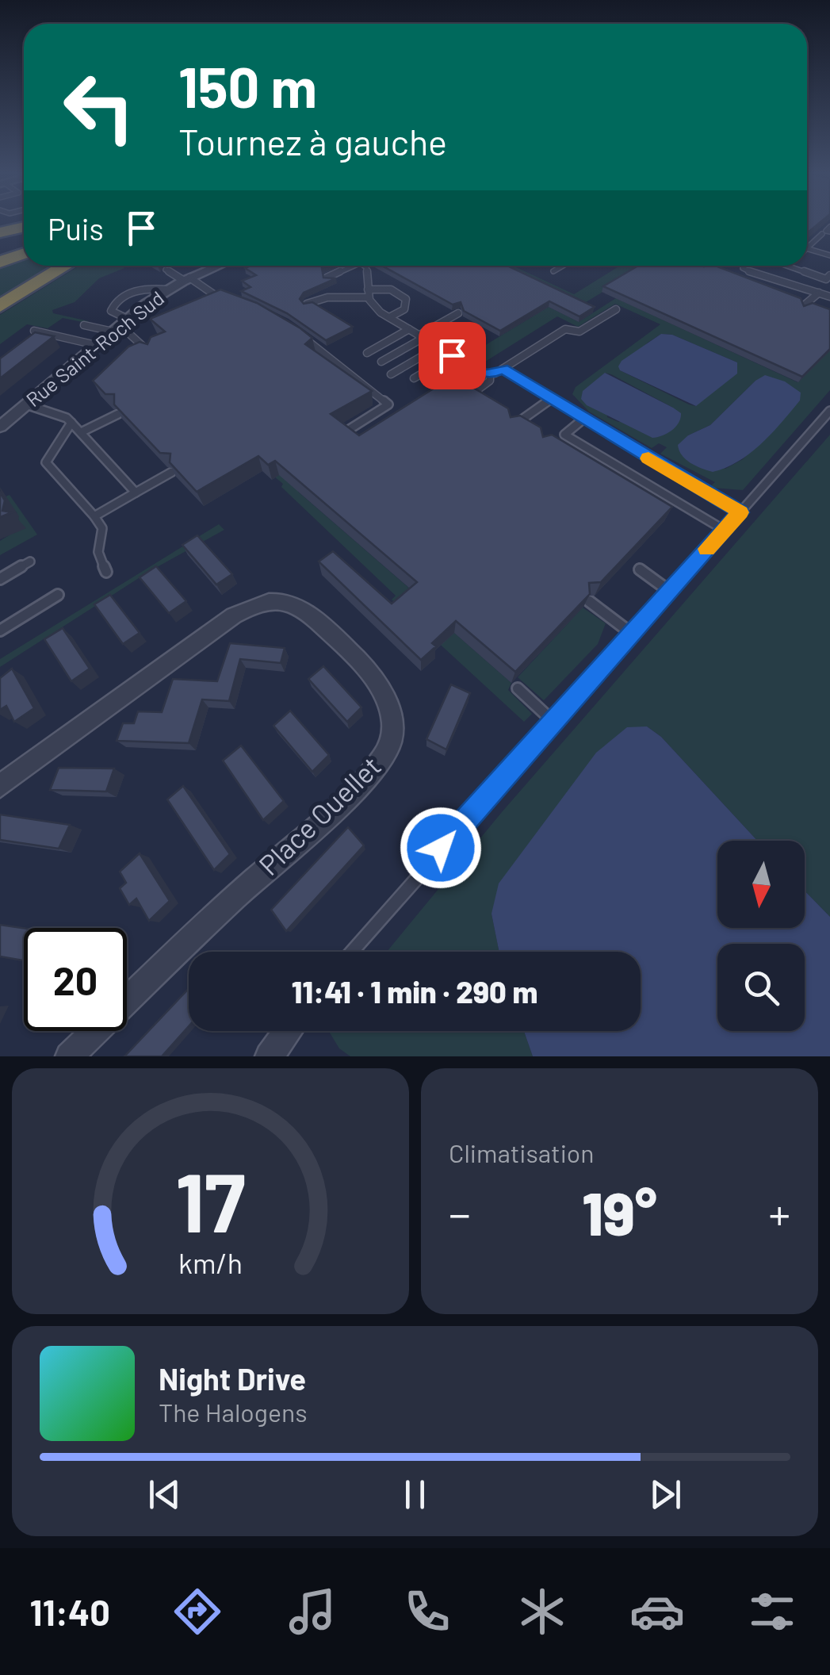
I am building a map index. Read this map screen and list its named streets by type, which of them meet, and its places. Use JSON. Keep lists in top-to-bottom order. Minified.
{"streets":{"street":["Rue Saint-Roch Sud","Place Ouellet"]},"north":"bottom","page":{"turn":["150 m","Tournez à gauche"],"then":"Puis","limit":"20","trip":"11:41 · 1 min · 290 m","tile":"Climatisation","heat":["−","19°","+"],"song":["Night Drive","The Halogens"],"tabs":"11:40","gauge":["17","km/h"]}}
